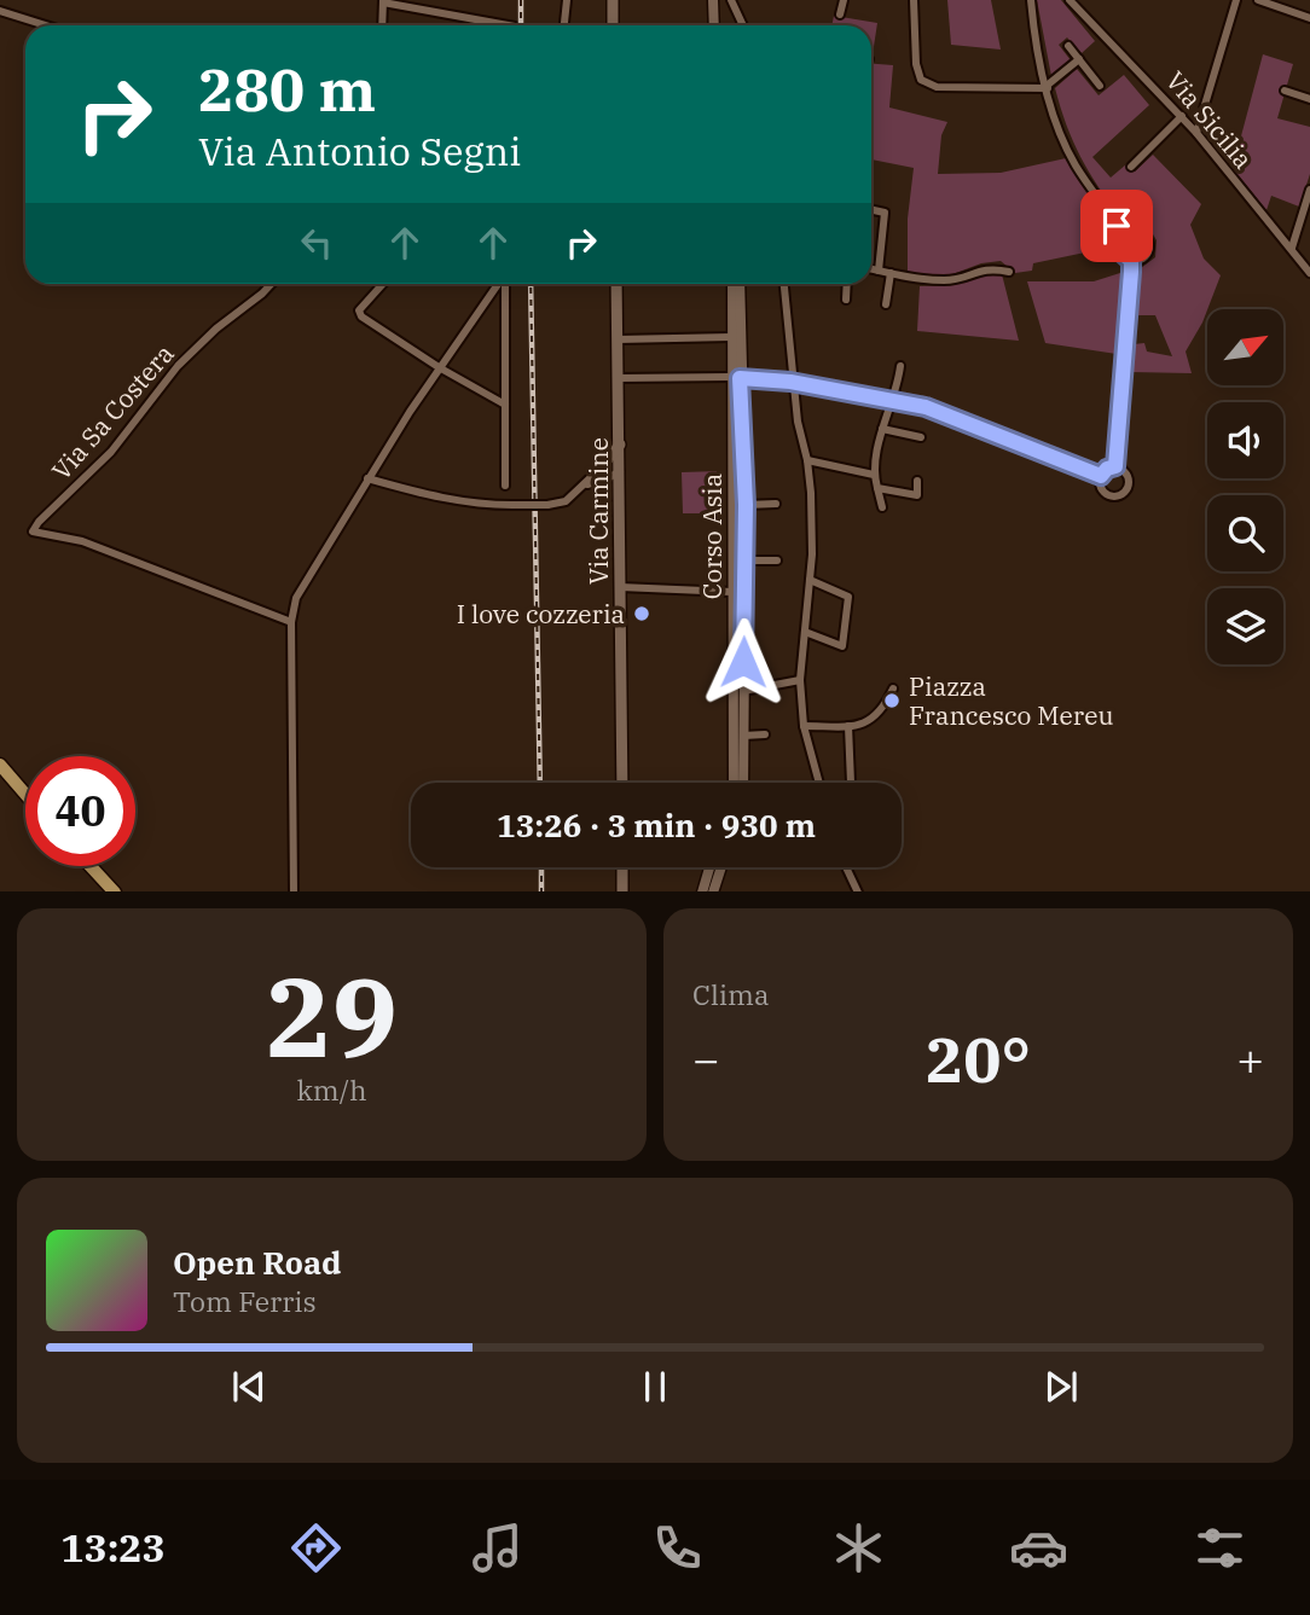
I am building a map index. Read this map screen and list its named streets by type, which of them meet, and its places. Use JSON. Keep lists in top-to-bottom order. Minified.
{"streets":{"main road":["Via Carmine"],"street":["Via Sicilia","Via Sa Costera","Corso Asia"]},"places":["I love cozzeria","Piazza Francesco Mereu"],"north":"top right","page":{"turn":["280 m","Via Antonio Segni"],"limit":"40","trip":"13:26 · 3 min · 930 m","tile":[["29","km/h"],"Clima"],"heat":["−","20°","+"],"song":["Open Road","Tom Ferris"],"tabs":"13:23"}}
